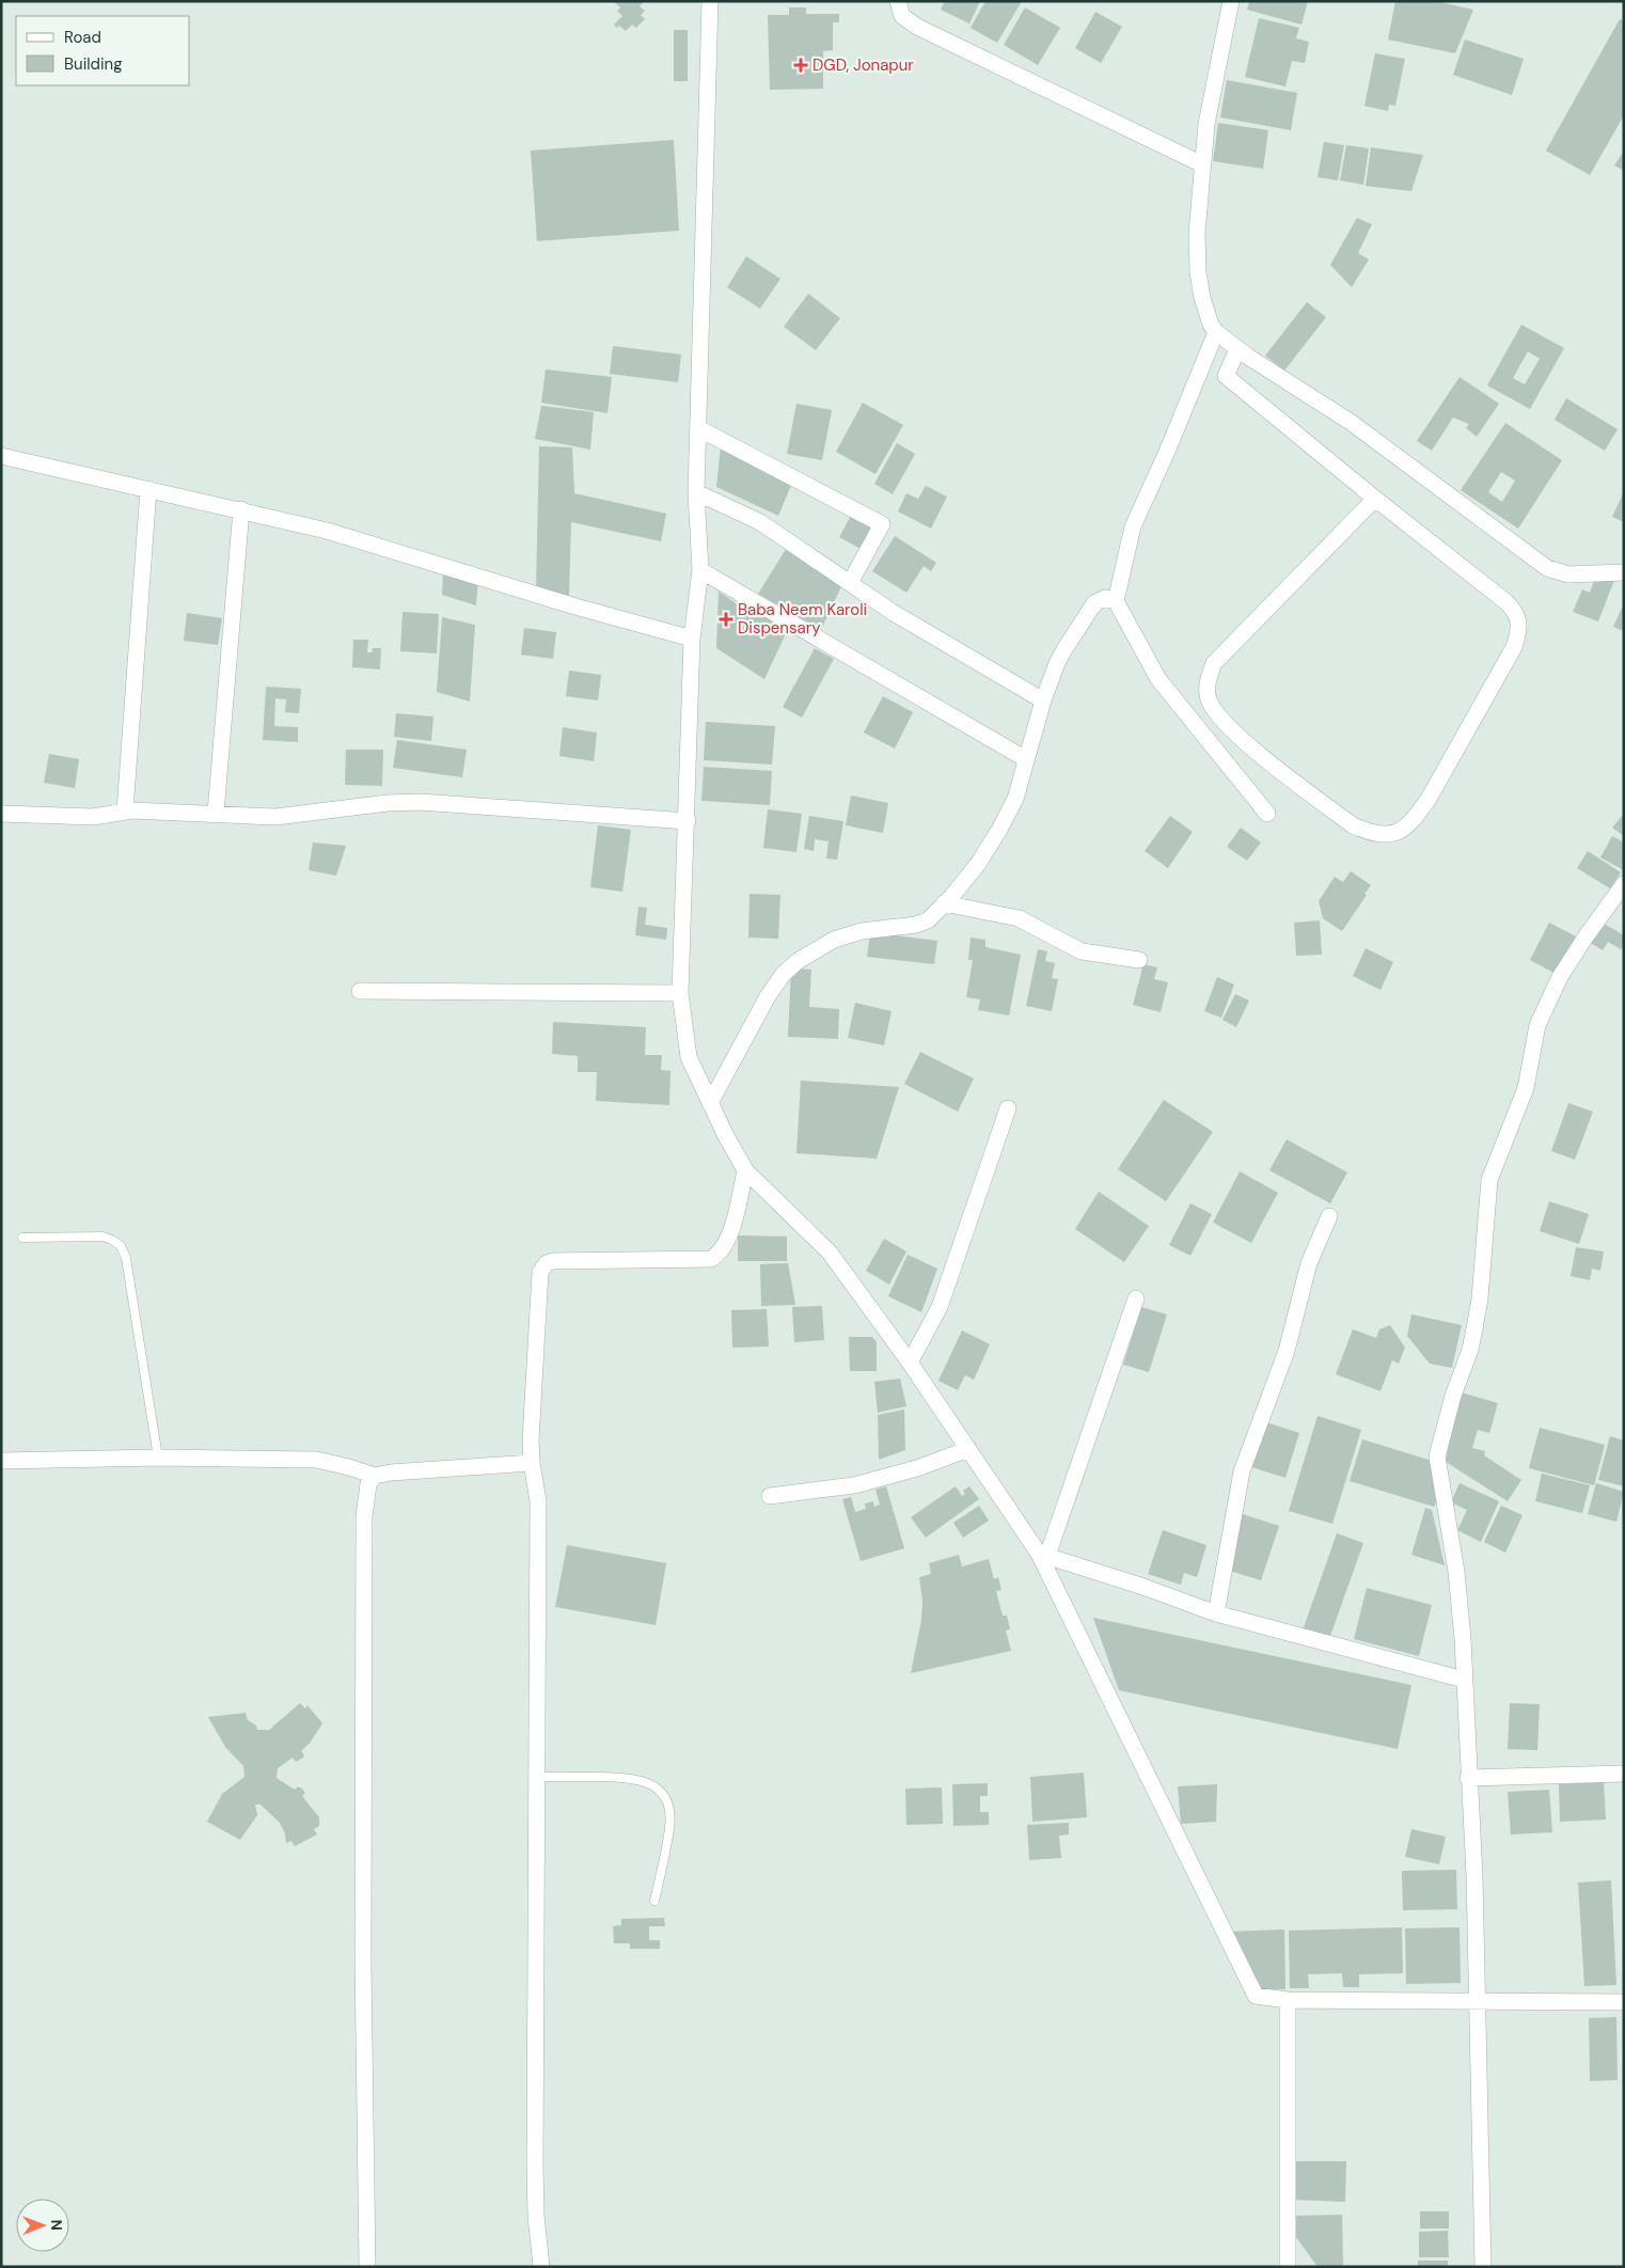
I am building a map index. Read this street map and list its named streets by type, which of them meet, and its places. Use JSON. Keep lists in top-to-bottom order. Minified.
{"places":{"health":["DGD, Jonapur","Baba Neem Karoli Dispensary"]},"legend":["Road","Building"],"north":"right"}
